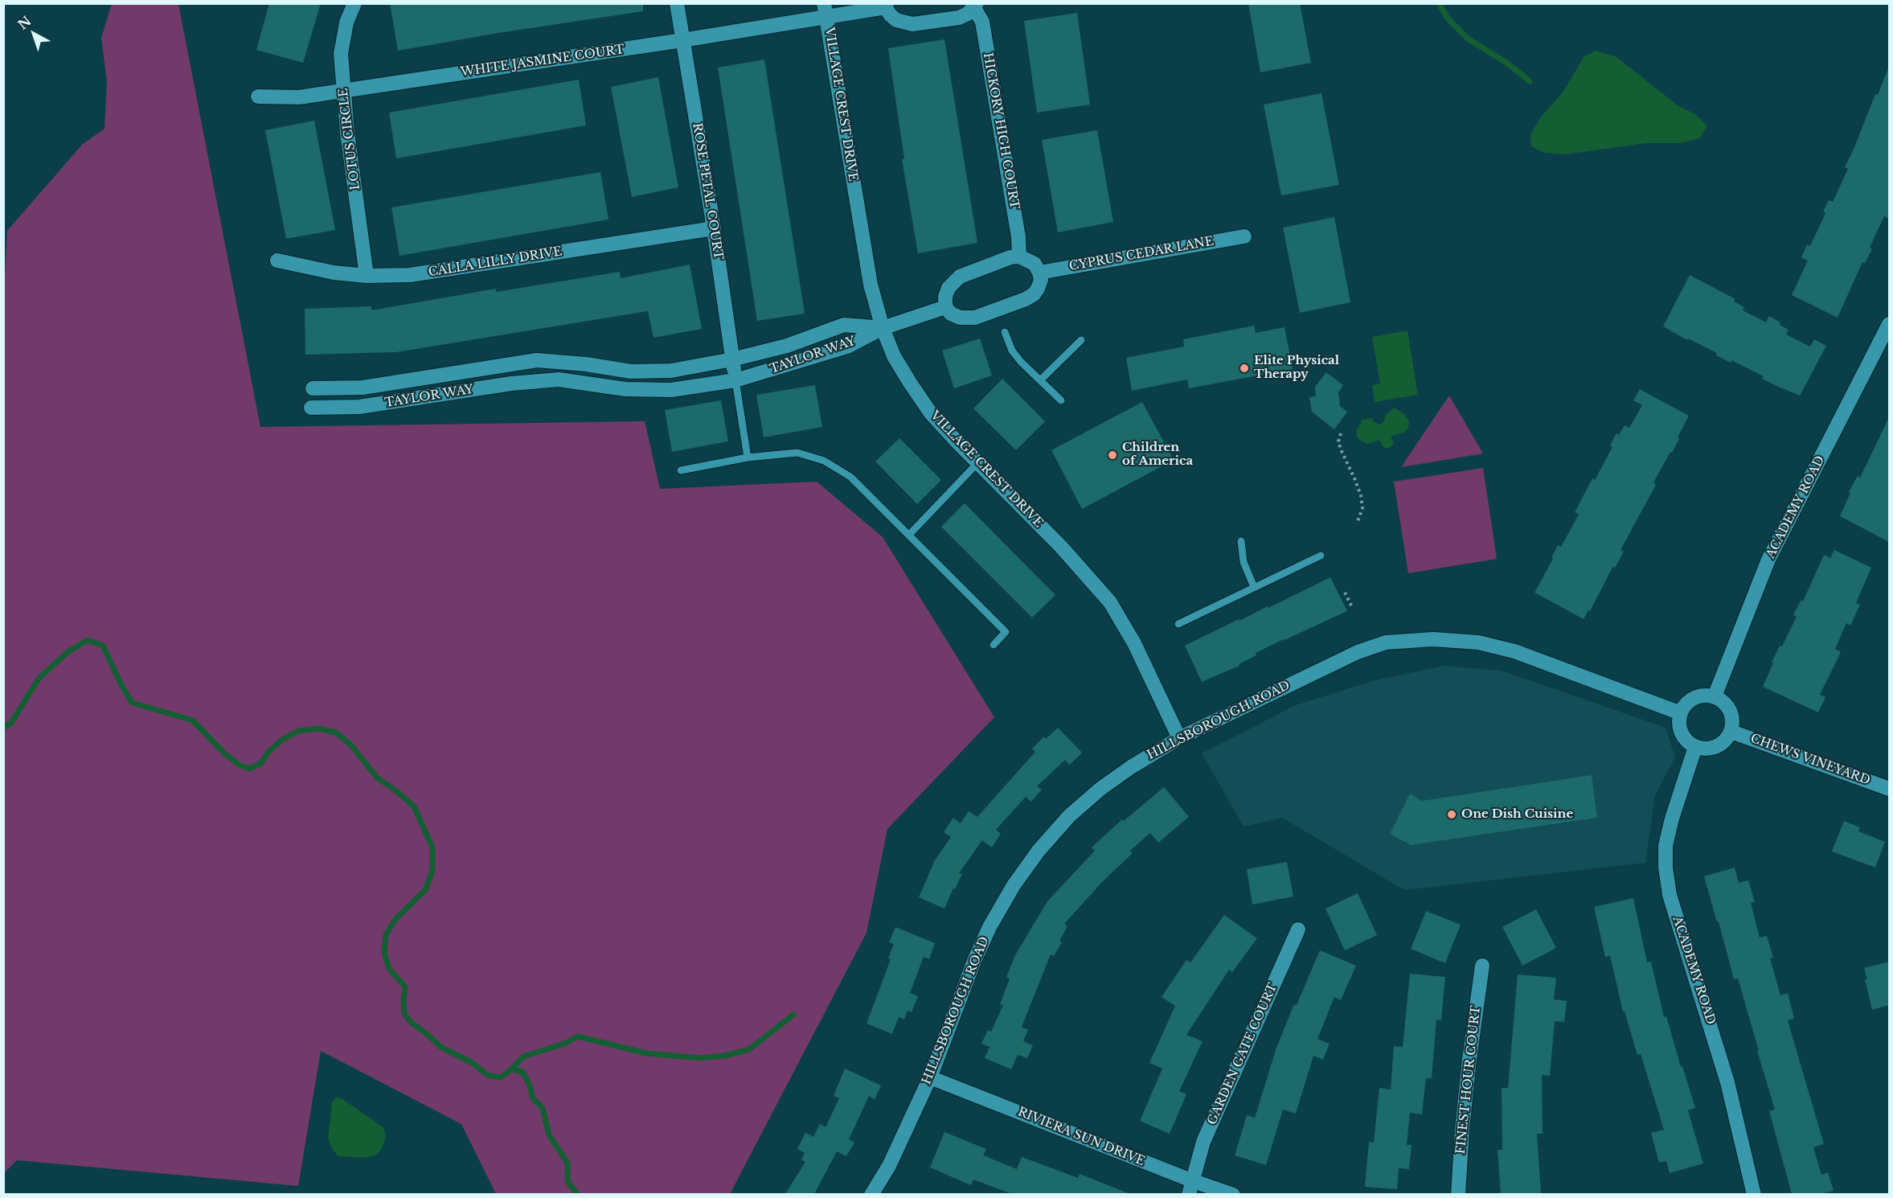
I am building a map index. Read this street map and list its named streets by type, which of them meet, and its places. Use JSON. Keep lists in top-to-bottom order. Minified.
{"streets":{"street":["WHITE JASMINE COURT","VILLAGE CREST DRIVE","HICKORY HIGH COURT","LOTUS CIRCLE","ROSE PETAL COURT","CYPRUS CEDAR LANE","CALLA LILLY DRIVE","TAYLOR WAY","ACADEMY ROAD","HILLSBOROUGH ROAD","CHEWS VINEYARD","GARDEN GATE COURT","FINEST HOUR COURT","RIVIERA SUN DRIVE"]},"crossings":[["WHITE JASMINE COURT","VILLAGE CREST DRIVE"],["WHITE JASMINE COURT","LOTUS CIRCLE"],["WHITE JASMINE COURT","ROSE PETAL COURT"],["VILLAGE CREST DRIVE","TAYLOR WAY"],["VILLAGE CREST DRIVE","HILLSBOROUGH ROAD"],["LOTUS CIRCLE","CALLA LILLY DRIVE"],["ROSE PETAL COURT","CALLA LILLY DRIVE"],["ROSE PETAL COURT","TAYLOR WAY"],["ACADEMY ROAD","HILLSBOROUGH ROAD"],["ACADEMY ROAD","CHEWS VINEYARD"],["HILLSBOROUGH ROAD","CHEWS VINEYARD"],["HILLSBOROUGH ROAD","RIVIERA SUN DRIVE"],["GARDEN GATE COURT","RIVIERA SUN DRIVE"]],"places":["Elite Physical Therapy","Children of America","One Dish Cuisine"],"north":"top left"}
